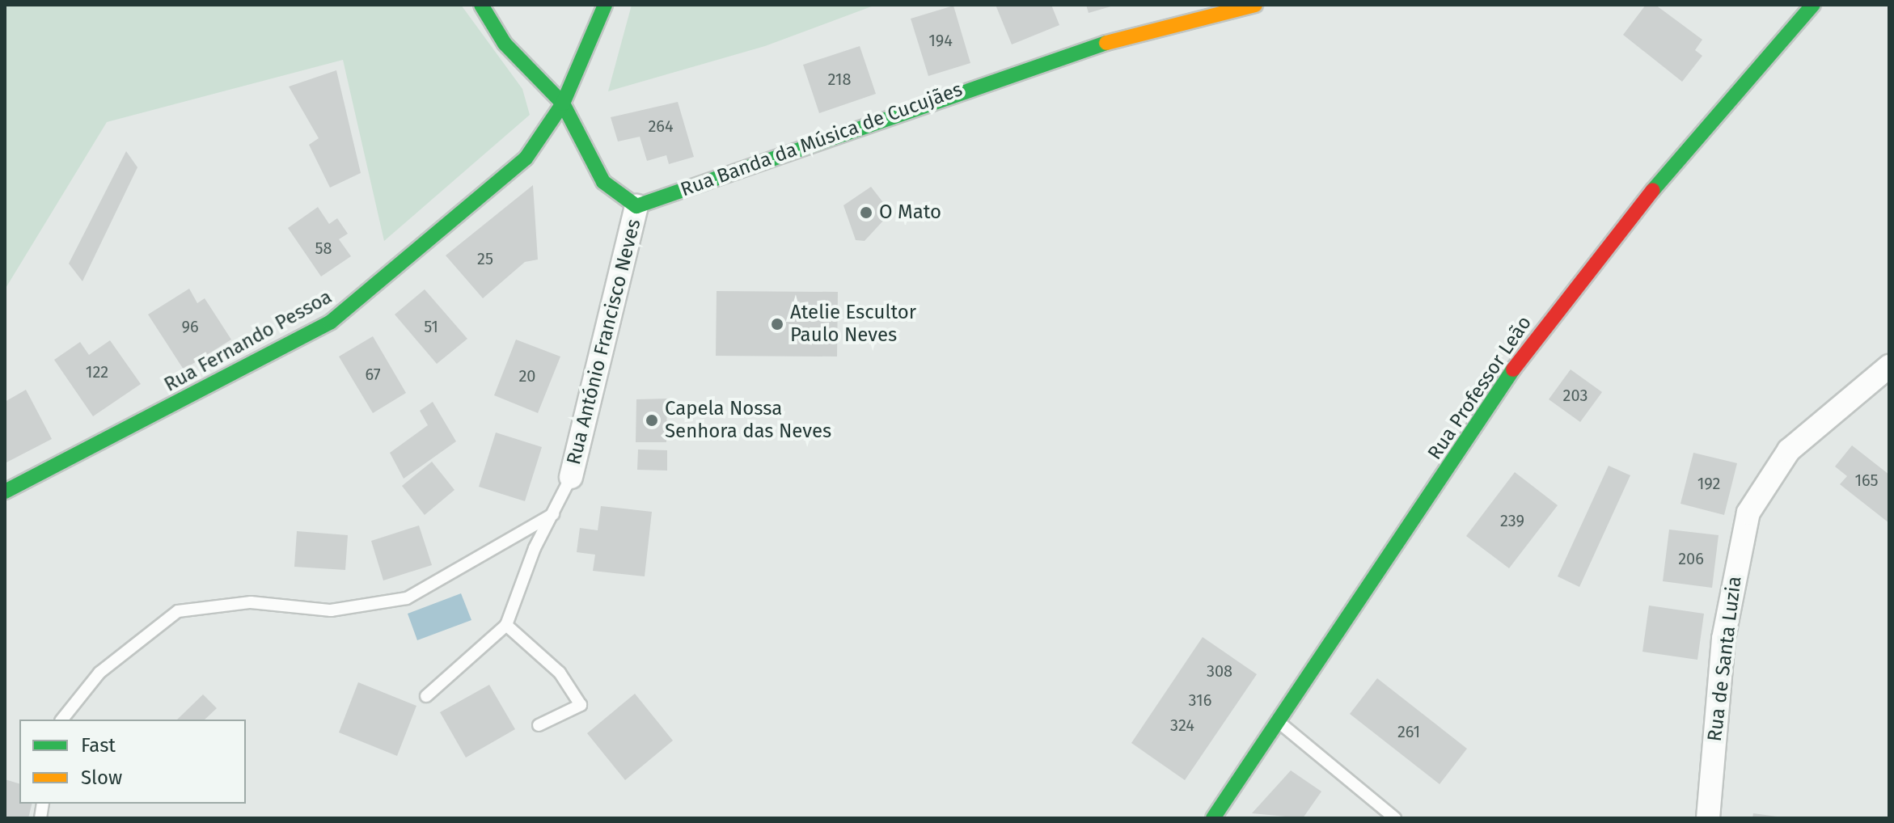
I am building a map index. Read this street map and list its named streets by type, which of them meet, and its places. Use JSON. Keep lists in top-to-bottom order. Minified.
{"streets":{"street":["Rua Banda da Música de Cucujães","Rua Fernando Pessoa","Rua António Francisco Neves","Rua Professor Leão","Rua de Santa Luzia"]},"crossings":[["Rua Banda da Música de Cucujães","Rua António Francisco Neves"]],"places":["O Mato","Atelie Escultor Paulo Neves","Capela Nossa Senhora das Neves"],"house_numbers":["194","218","264","58","25","96","51","122","67","20","203","165","192","239","206","308","316","324","261"],"legend":["Fast","Slow"]}
